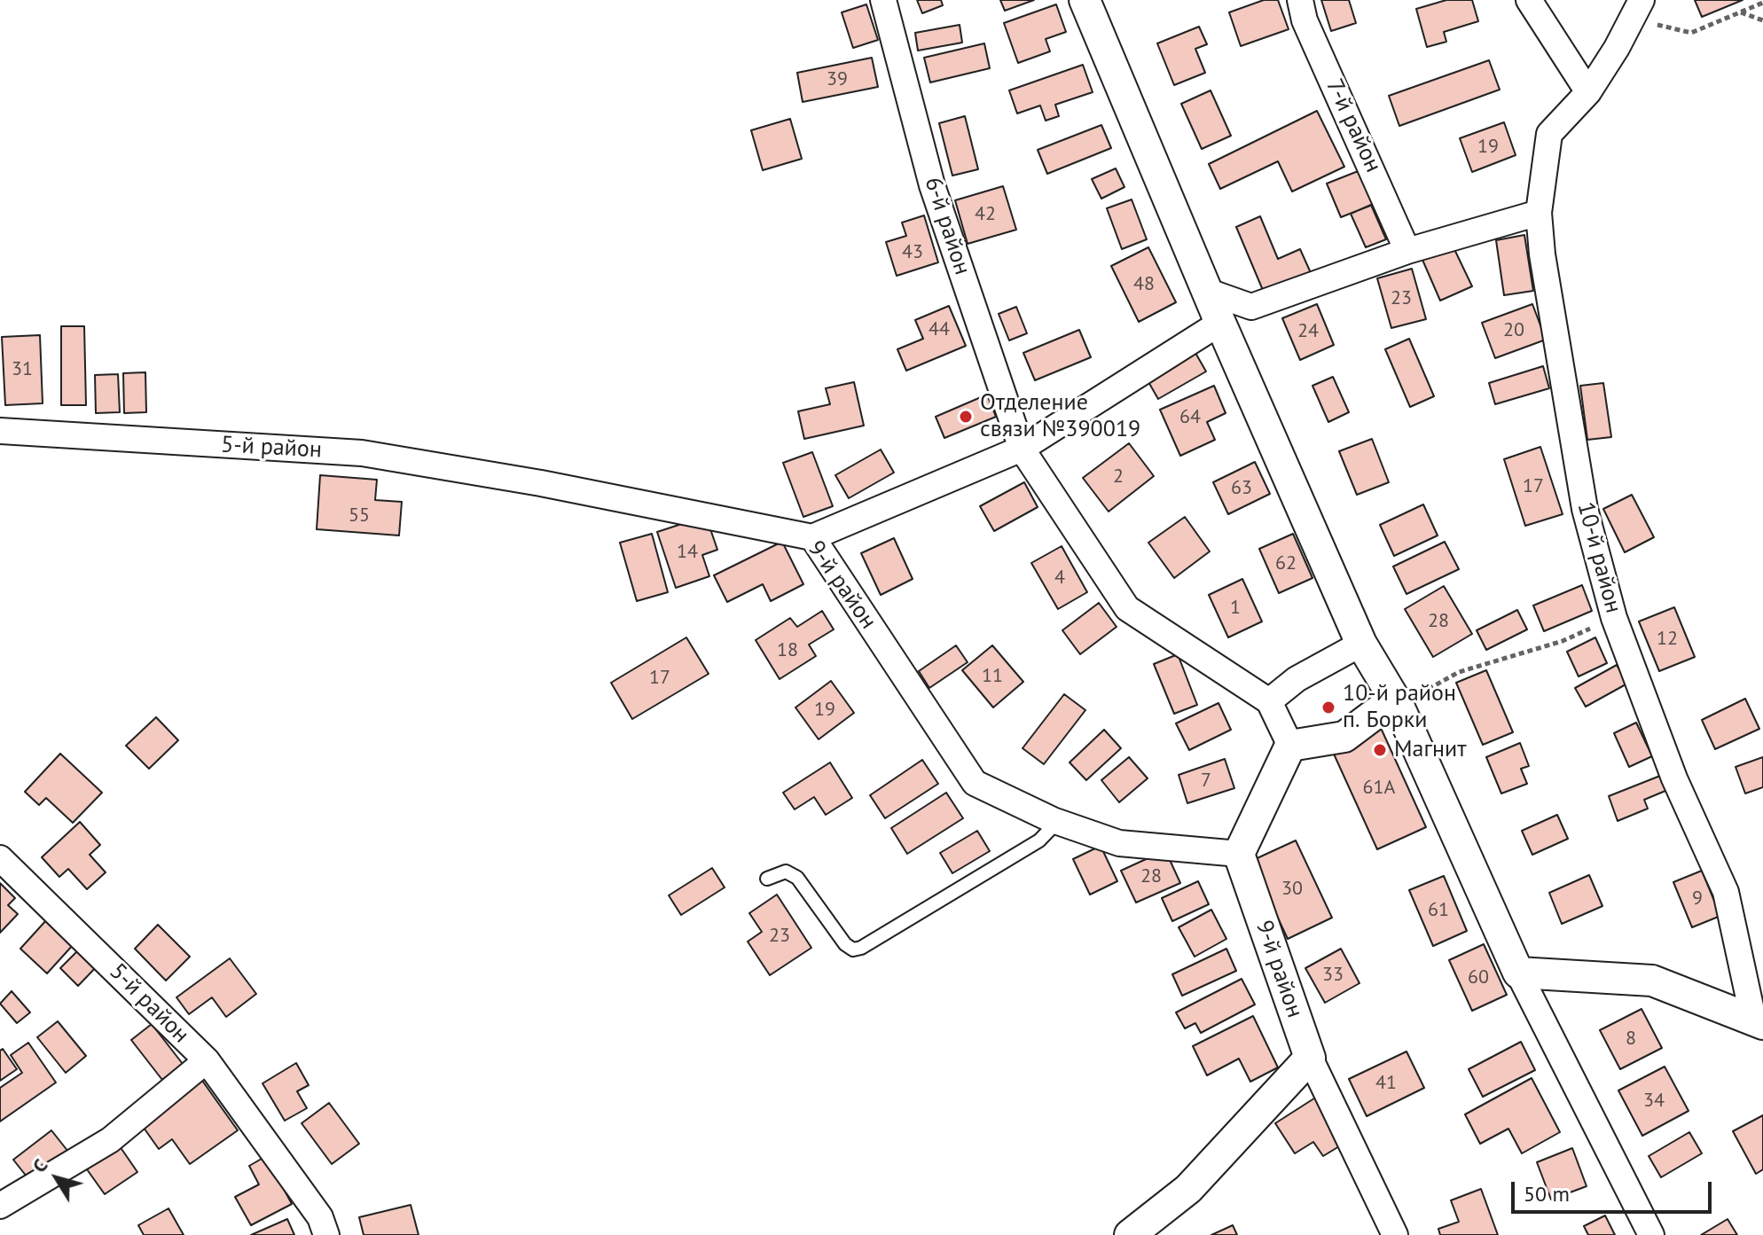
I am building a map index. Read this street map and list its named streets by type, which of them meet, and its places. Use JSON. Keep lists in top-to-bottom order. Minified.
{"streets":{"street":["7-й район","6-й район","5-й район","10-й район","9-й район"]},"crossings":[["5-й район","9-й район"]],"places":["Отделение связи №390019","10-й район п. Борки","Магнит"],"house_numbers":["39","19","42","43","48","23","44","20","24","31","64","2","17","63","55","14","62","4","1","28","12","18","11","17","19","7","61А","28","30","9","61","23","33","60","8","41","34"],"scale_bar":"50 m","north":"top left"}
